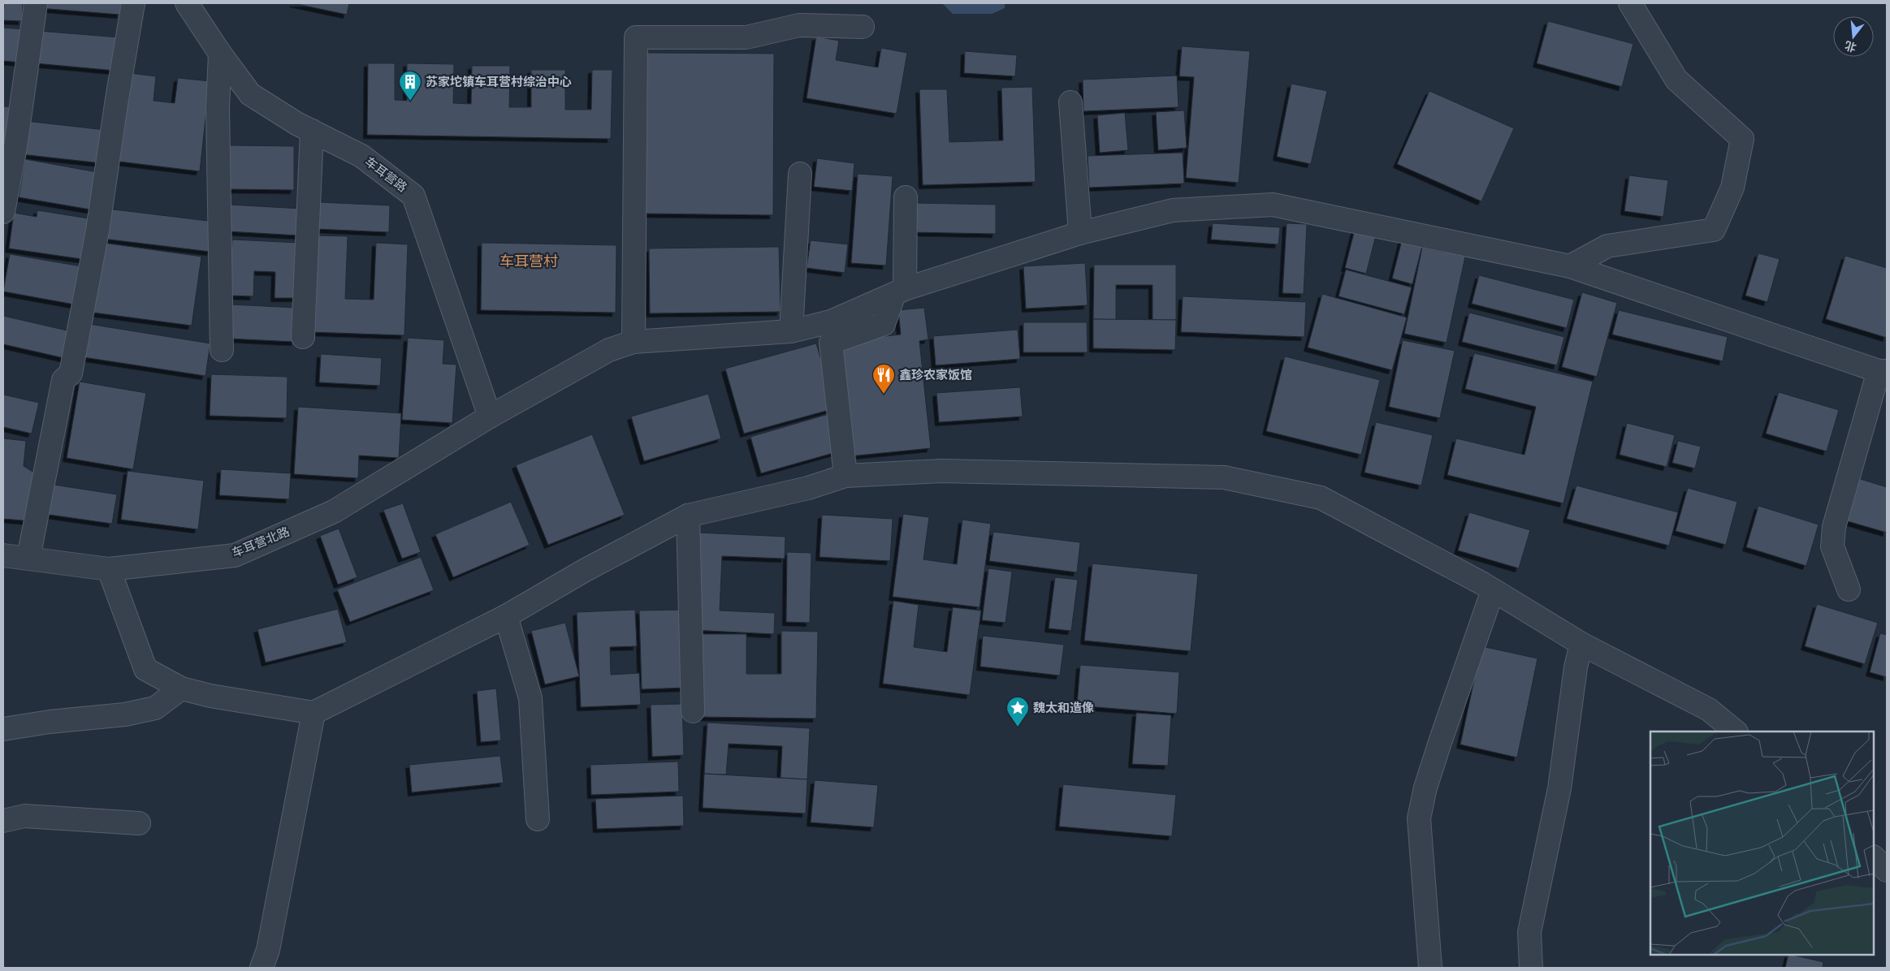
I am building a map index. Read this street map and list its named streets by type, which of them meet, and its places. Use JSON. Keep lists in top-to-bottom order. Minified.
{"streets":{"street":["车耳营路","车耳营北路"]},"crossings":[["车耳营路","车耳营北路"]],"districts":["车耳营村"],"places":{"building":["苏家坨镇车耳营村综治中心"],"restaurant":["鑫珍农家饭馆"],"place":["魏太和造像"]},"north":"bottom"}
